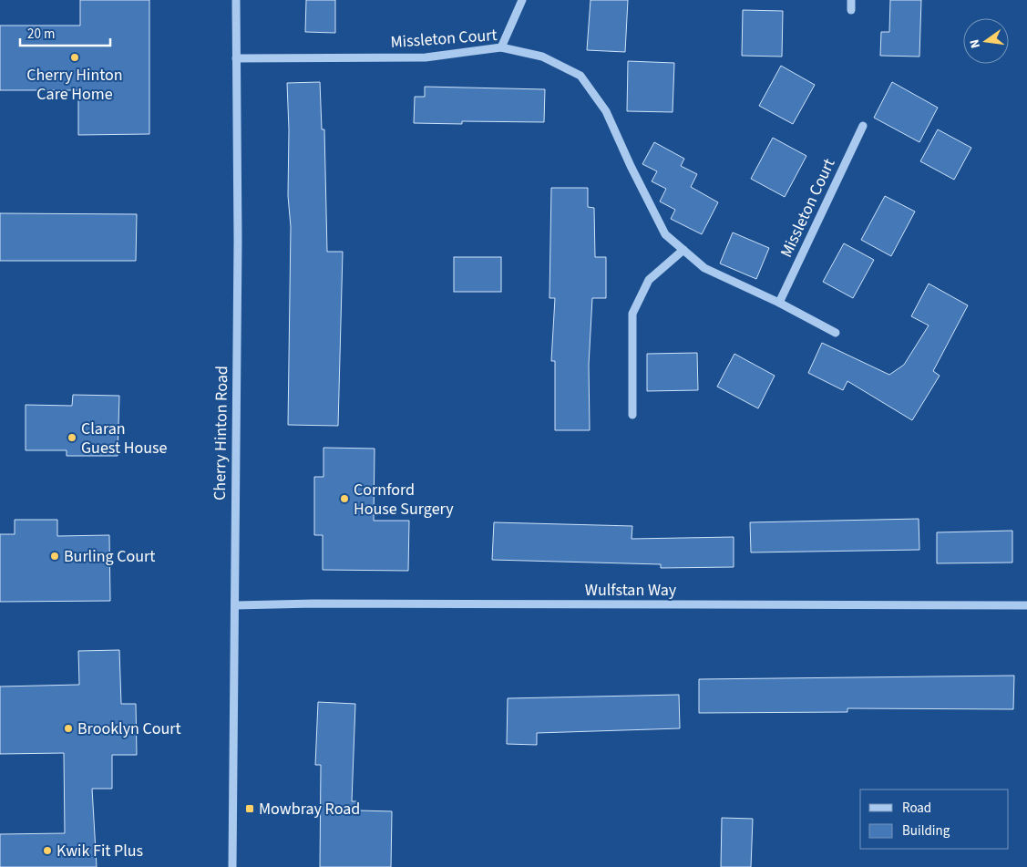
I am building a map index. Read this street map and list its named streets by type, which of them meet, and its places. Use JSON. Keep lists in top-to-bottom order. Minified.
{"streets":{"street":["Missleton Court","Cherry Hinton Road","Wulfstan Way"]},"crossings":[["Missleton Court","Cherry Hinton Road"],["Cherry Hinton Road","Wulfstan Way"]],"places":{"other":["Cherry Hinton Care Home","Claran Guest House","Cornford House Surgery","Burling Court","Brooklyn Court","Kwik Fit Plus"],"transit":["Mowbray Road"]},"legend":["Road","Building"],"scale_bar":"20 m","north":"left"}
